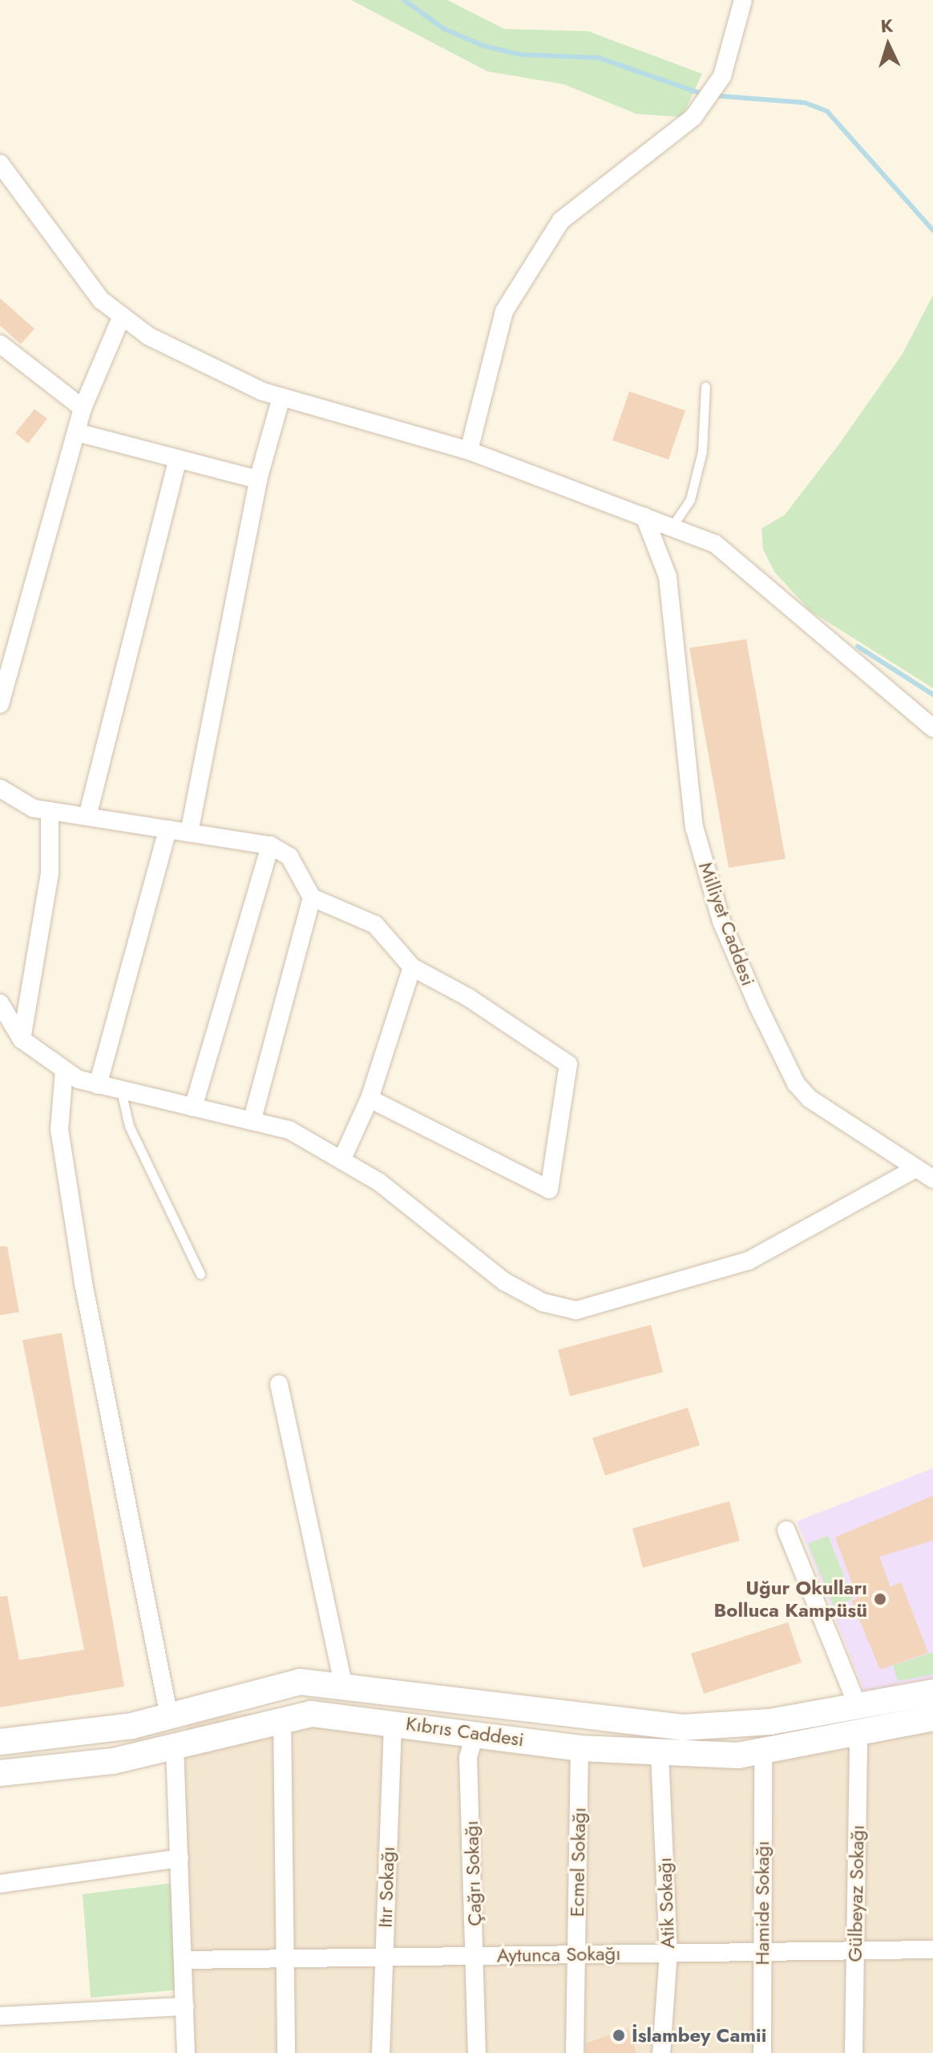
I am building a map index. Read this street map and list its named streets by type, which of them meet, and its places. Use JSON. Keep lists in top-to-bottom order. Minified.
{"streets":{"main road":["Kıbrıs Caddesi"],"street":["Milliyet Caddesi","Ecmel Sokağı","Çağrı Sokağı","Itır Sokağı","Gülbeyaz Sokağı","Atik Sokağı","Hamide Sokağı","Aytunca Sokağı"]},"crossings":[["Kıbrıs Caddesi","Ecmel Sokağı"],["Kıbrıs Caddesi","Çağrı Sokağı"],["Kıbrıs Caddesi","Itır Sokağı"],["Kıbrıs Caddesi","Gülbeyaz Sokağı"],["Kıbrıs Caddesi","Atik Sokağı"],["Kıbrıs Caddesi","Hamide Sokağı"],["Ecmel Sokağı","Aytunca Sokağı"],["Çağrı Sokağı","Aytunca Sokağı"],["Itır Sokağı","Aytunca Sokağı"],["Gülbeyaz Sokağı","Aytunca Sokağı"],["Atik Sokağı","Aytunca Sokağı"],["Hamide Sokağı","Aytunca Sokağı"]],"places":["Uğur Okulları Bolluca Kampüsü","İslambey Camii"],"north":"top"}
